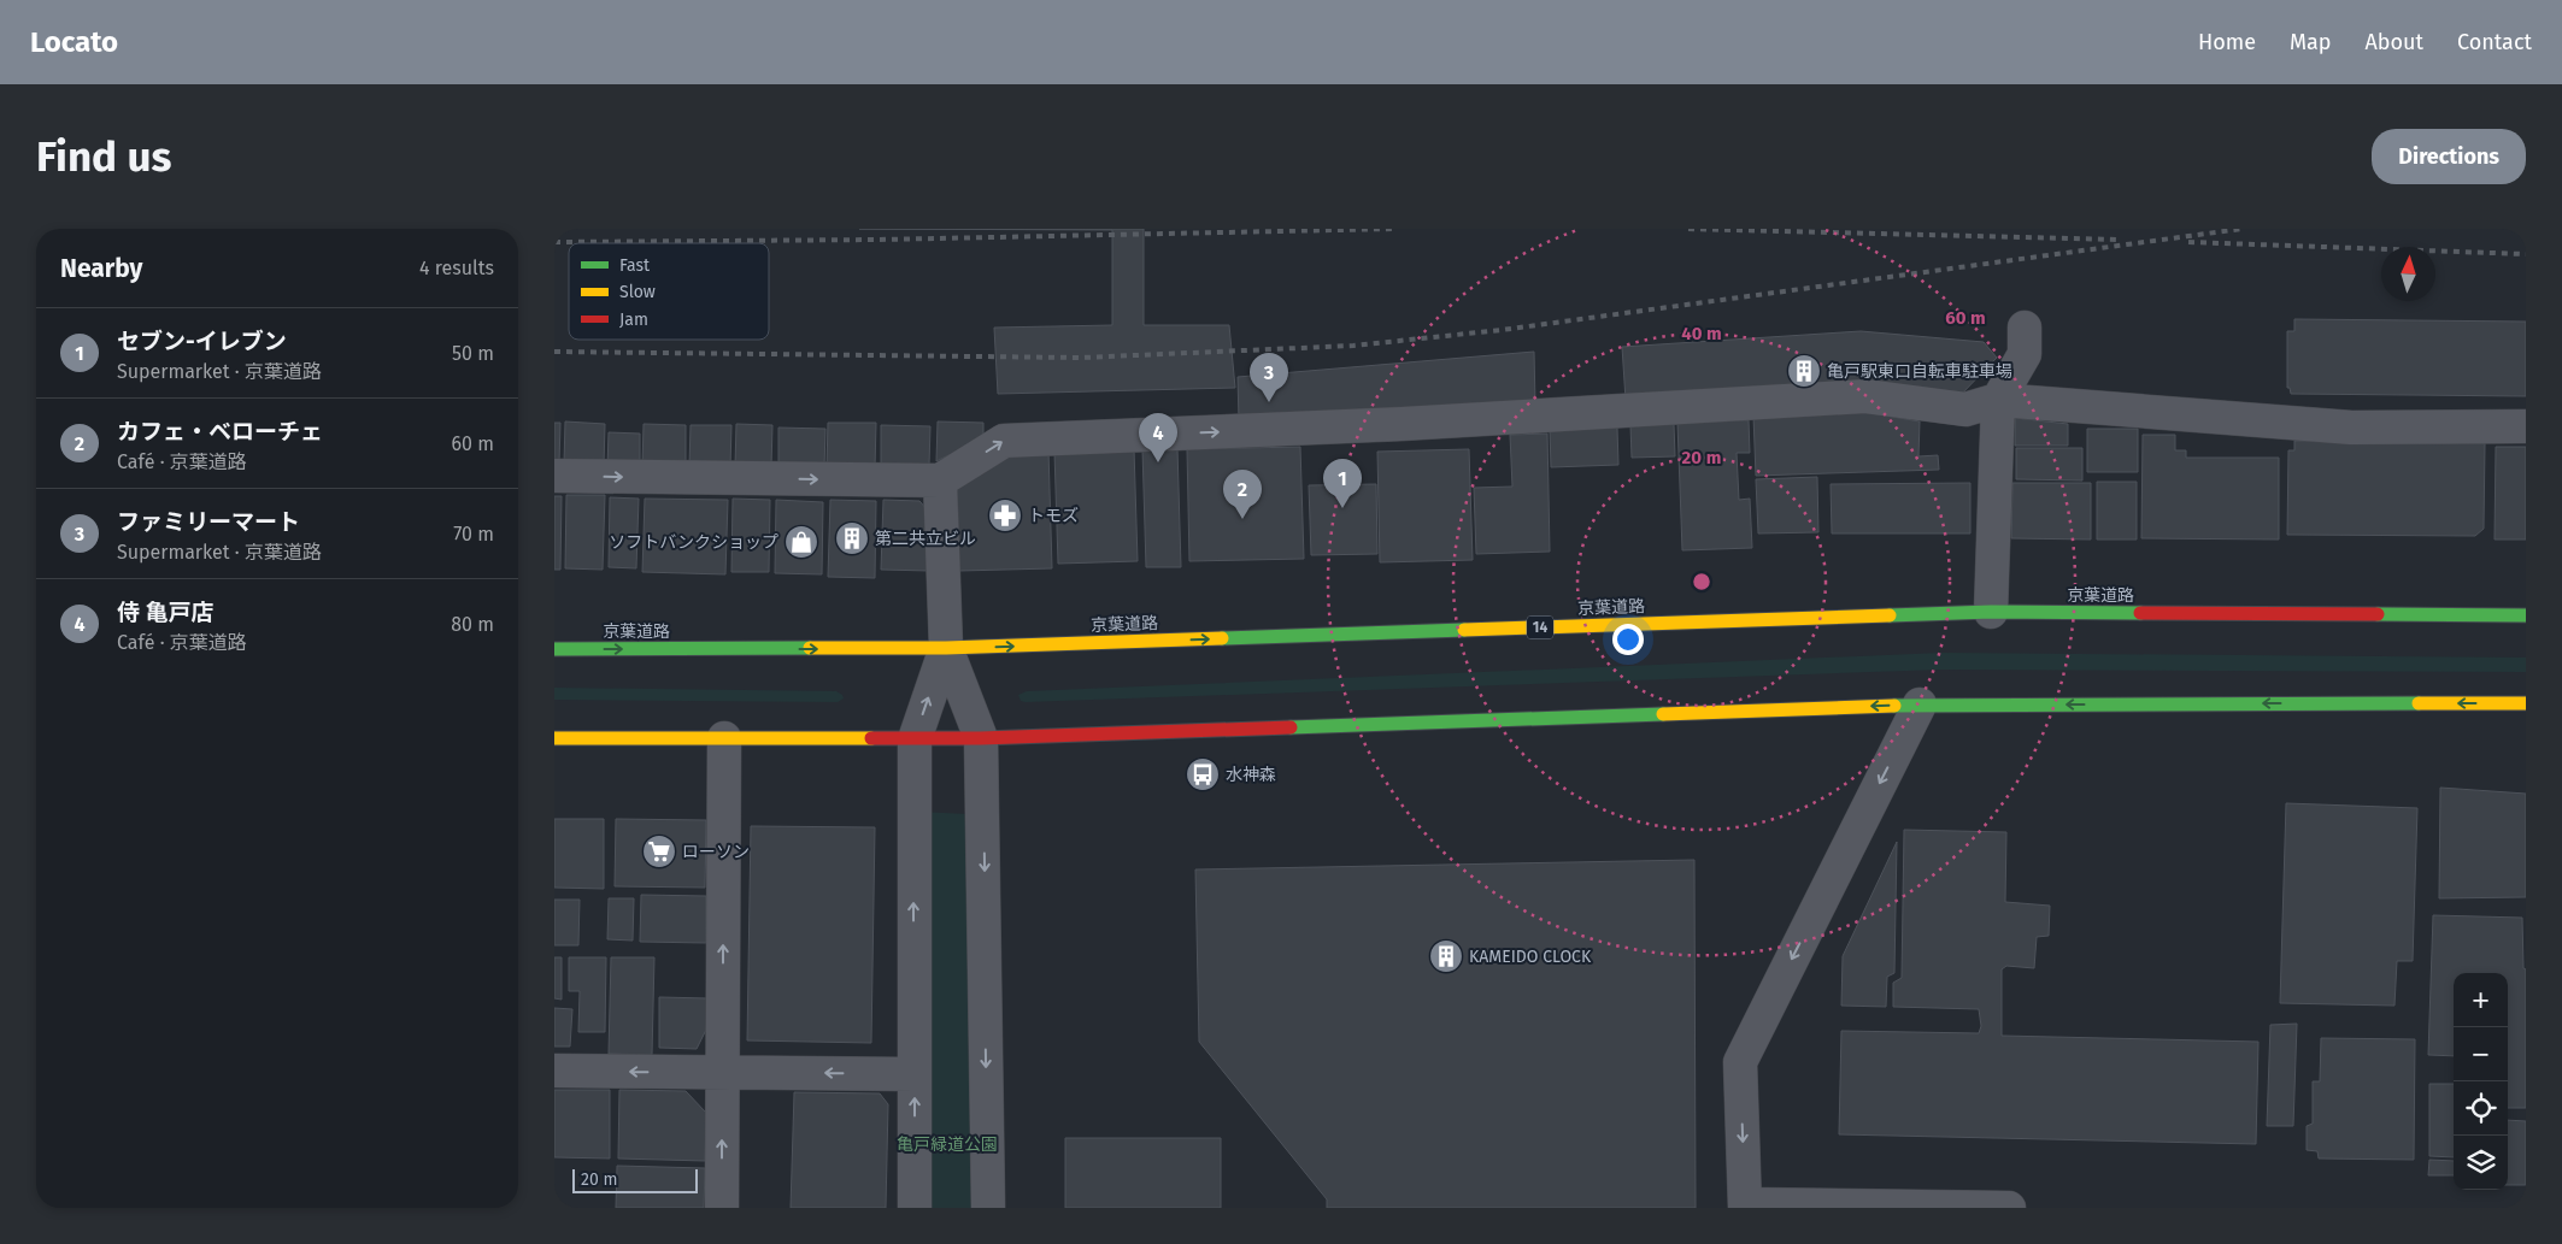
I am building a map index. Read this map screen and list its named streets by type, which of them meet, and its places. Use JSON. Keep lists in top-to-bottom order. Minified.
{"streets":{"highway":["京葉道路","14"]},"parks":["亀戸緑道公園"],"places":{"building":["亀戸駅東口自転車駐車場","第二共立ビル","KAMEIDO CLOCK"],"pharmacy":["トモズ"],"shop":["ソフトバンクショップ"],"bus stop":["水神森"],"supermarket":["ローソン"]},"legend":["Fast","Slow","Jam"],"scale_bar":"20 m","north":"top","page":{"header":"Locato","nav":["Home","Map","About","Contact"],"buttons":"Directions","title":"Find us","heading":["Nearby","4 results"],"list":[{"mark":"1","name":"セブン-イレブン","note":"Supermarket · 京葉道路","value":"50 m"},{"mark":"2","name":"カフェ・ベローチェ","note":"Café · 京葉道路","value":"60 m"},{"mark":"3","name":"ファミリーマート","note":"Supermarket · 京葉道路","value":"70 m"},{"mark":"4","name":"侍 亀戸店","note":"Café · 京葉道路","value":"80 m"}],"pins":["3","4","1","2"],"map_buttons":["+","−"],"scale":"20 m"},"rings":["60 m","40 m","20 m"]}
